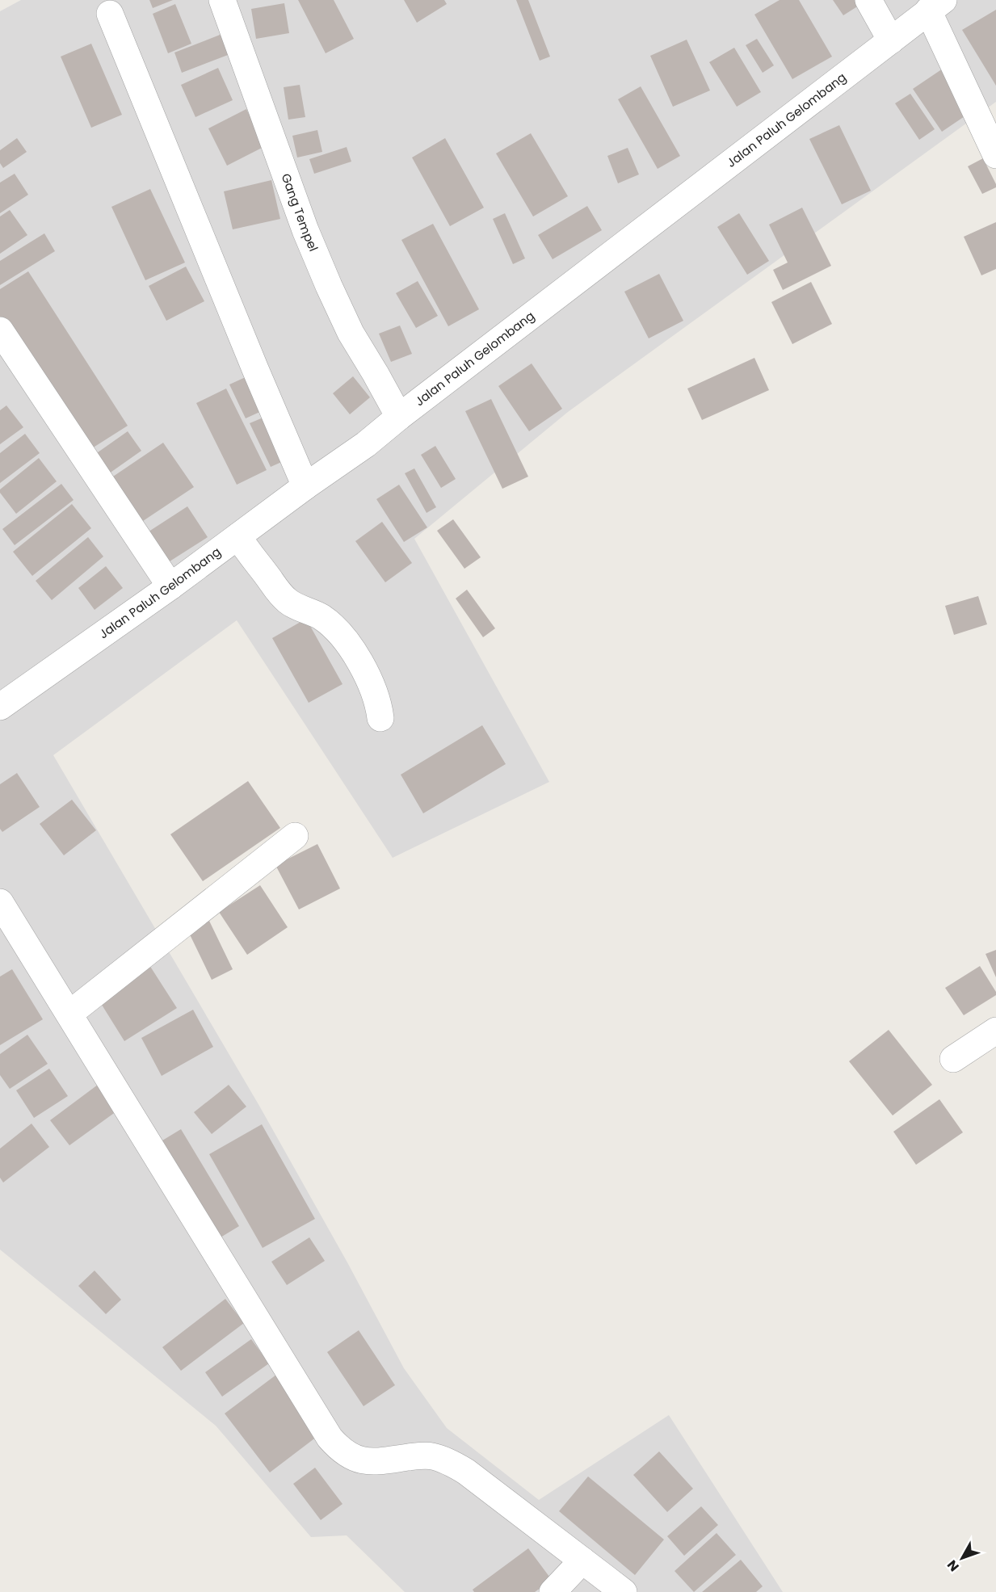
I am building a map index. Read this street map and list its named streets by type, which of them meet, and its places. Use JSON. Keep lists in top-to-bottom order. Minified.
{"streets":{"street":["Jalan Paluh Gelombang","Gang Tempel"]},"crossings":[["Jalan Paluh Gelombang","Gang Tempel"]],"north":"bottom left"}
